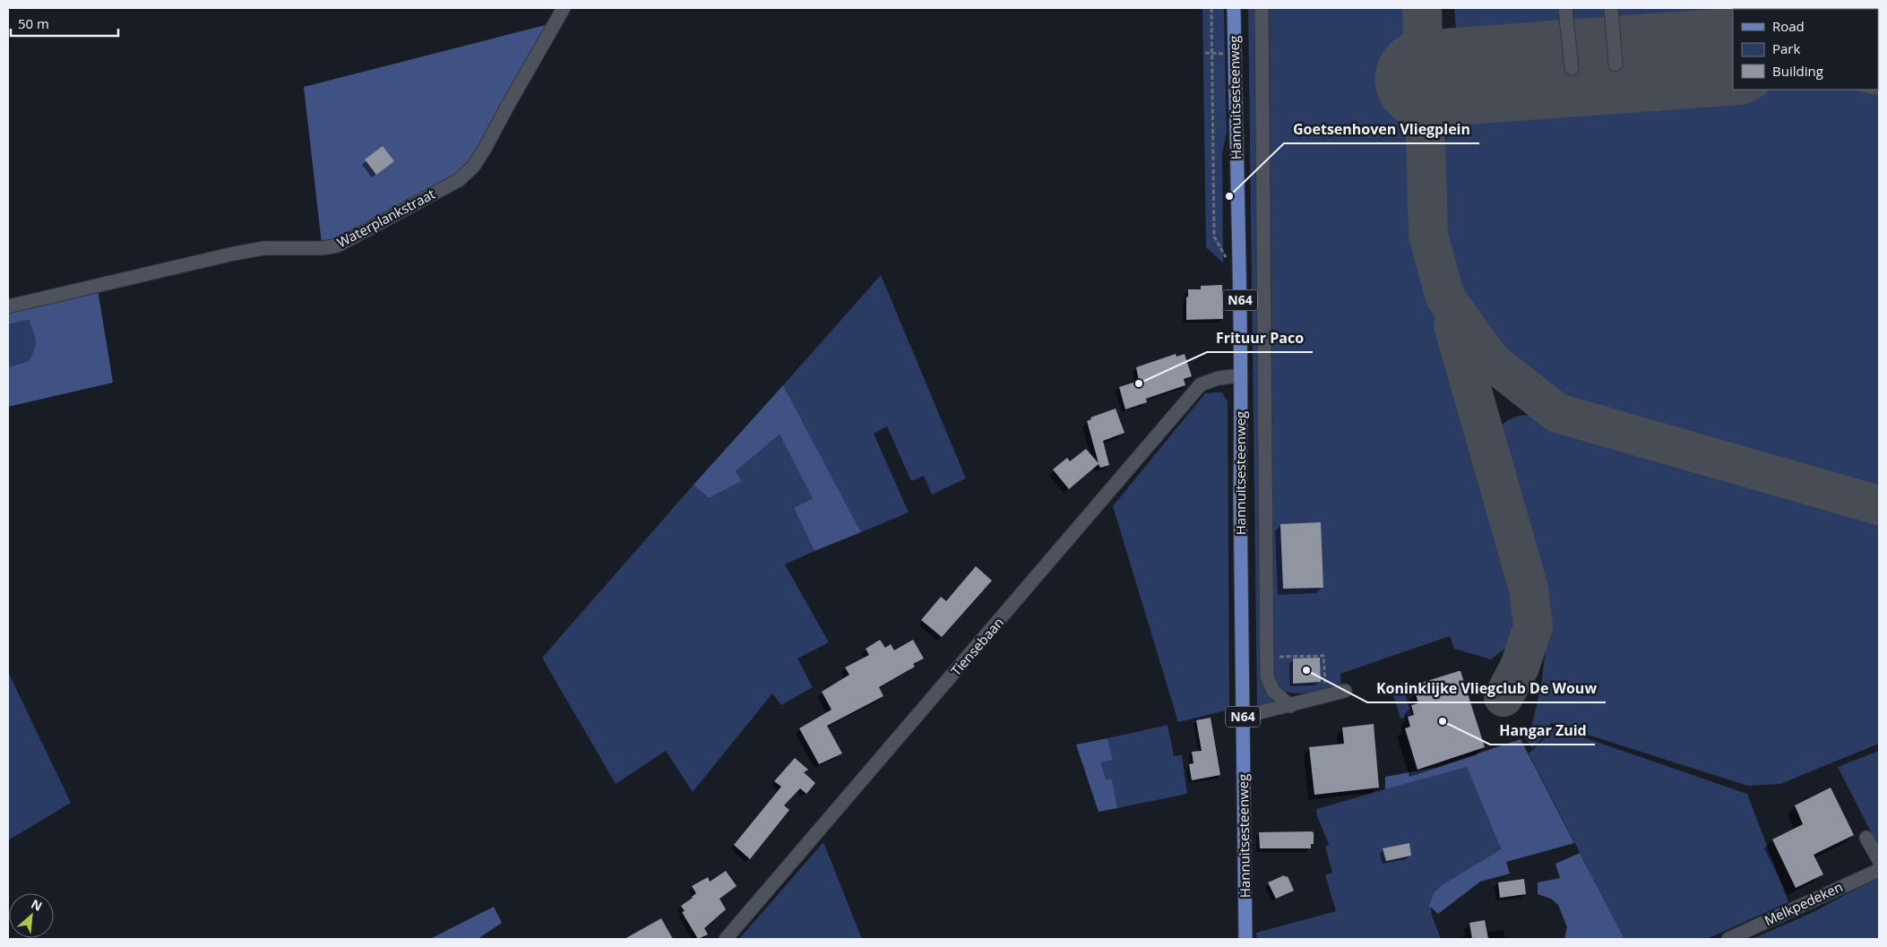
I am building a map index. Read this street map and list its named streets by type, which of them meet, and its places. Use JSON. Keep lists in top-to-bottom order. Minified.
{"streets":{"main road":["Hannuitsesteenweg","N64"],"street":["Waterplankstraat","Tiensebaan","Melkpedeken"]},"crossings":[["Hannuitsesteenweg","Tiensebaan"]],"places":["Goetsenhoven Vliegplein","Frituur Paco","Koninklijke Vliegclub De Wouw","Hangar Zuid"],"legend":["Road","Park","Building"],"scale_bar":"50 m","north":"top right"}
